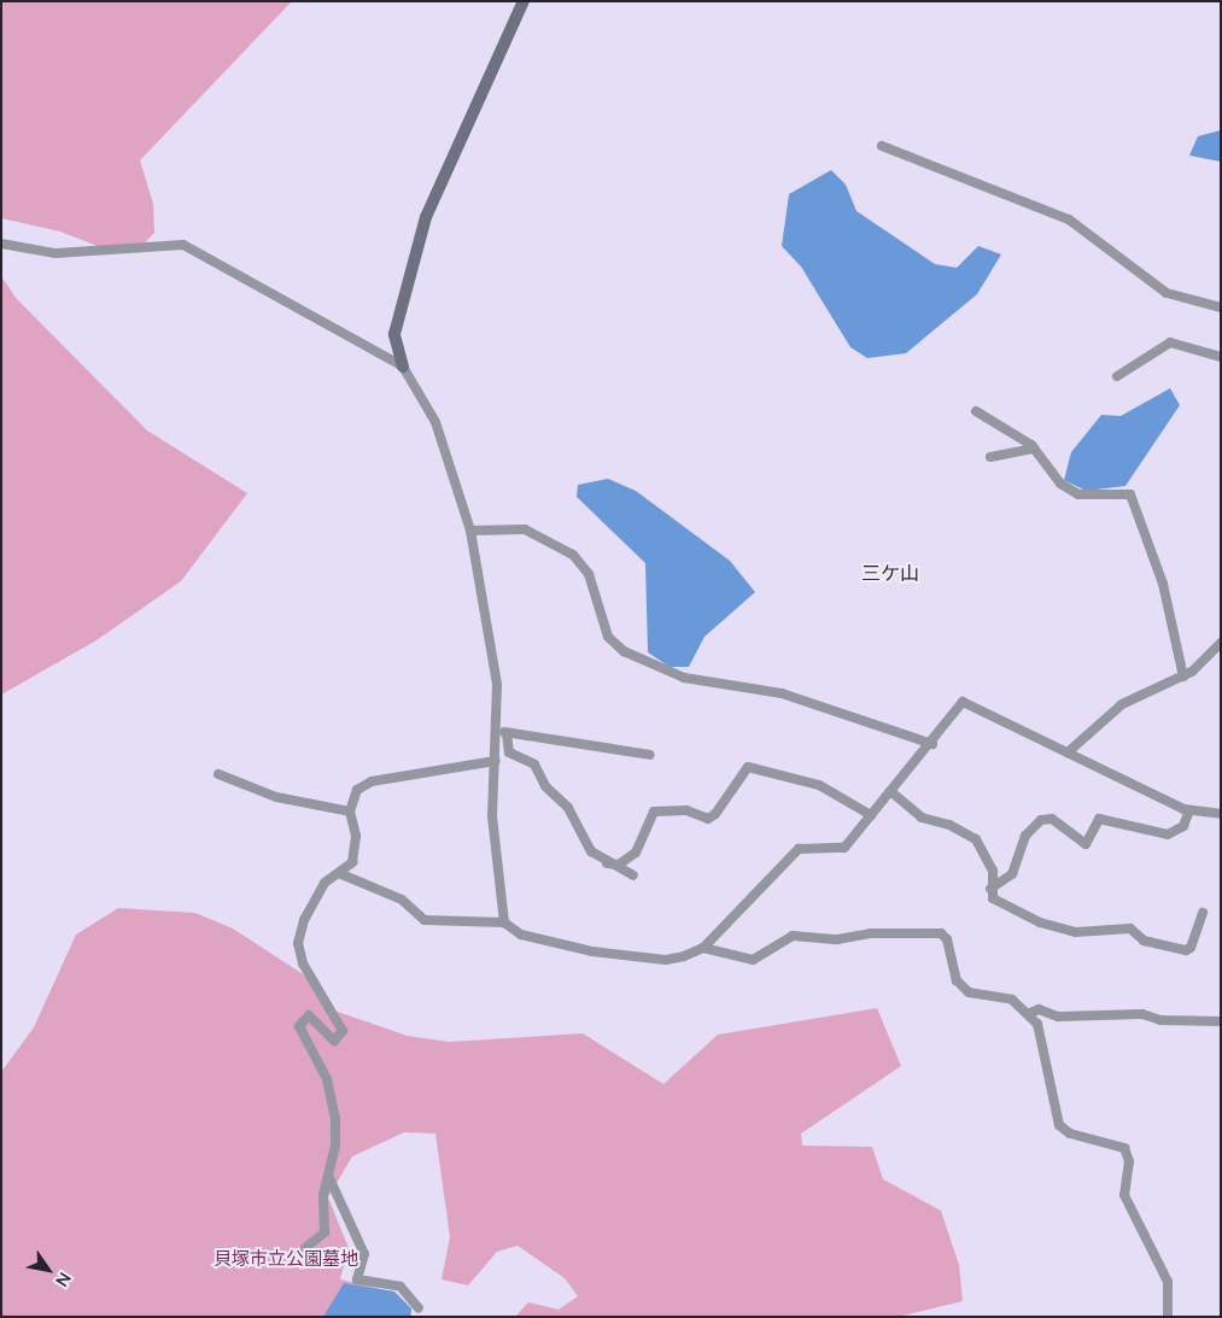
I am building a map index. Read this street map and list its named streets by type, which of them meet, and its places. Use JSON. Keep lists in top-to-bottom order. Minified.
{"districts":["三ケ山"],"parks":["貝塚市立公園墓地"],"north":"bottom right"}
